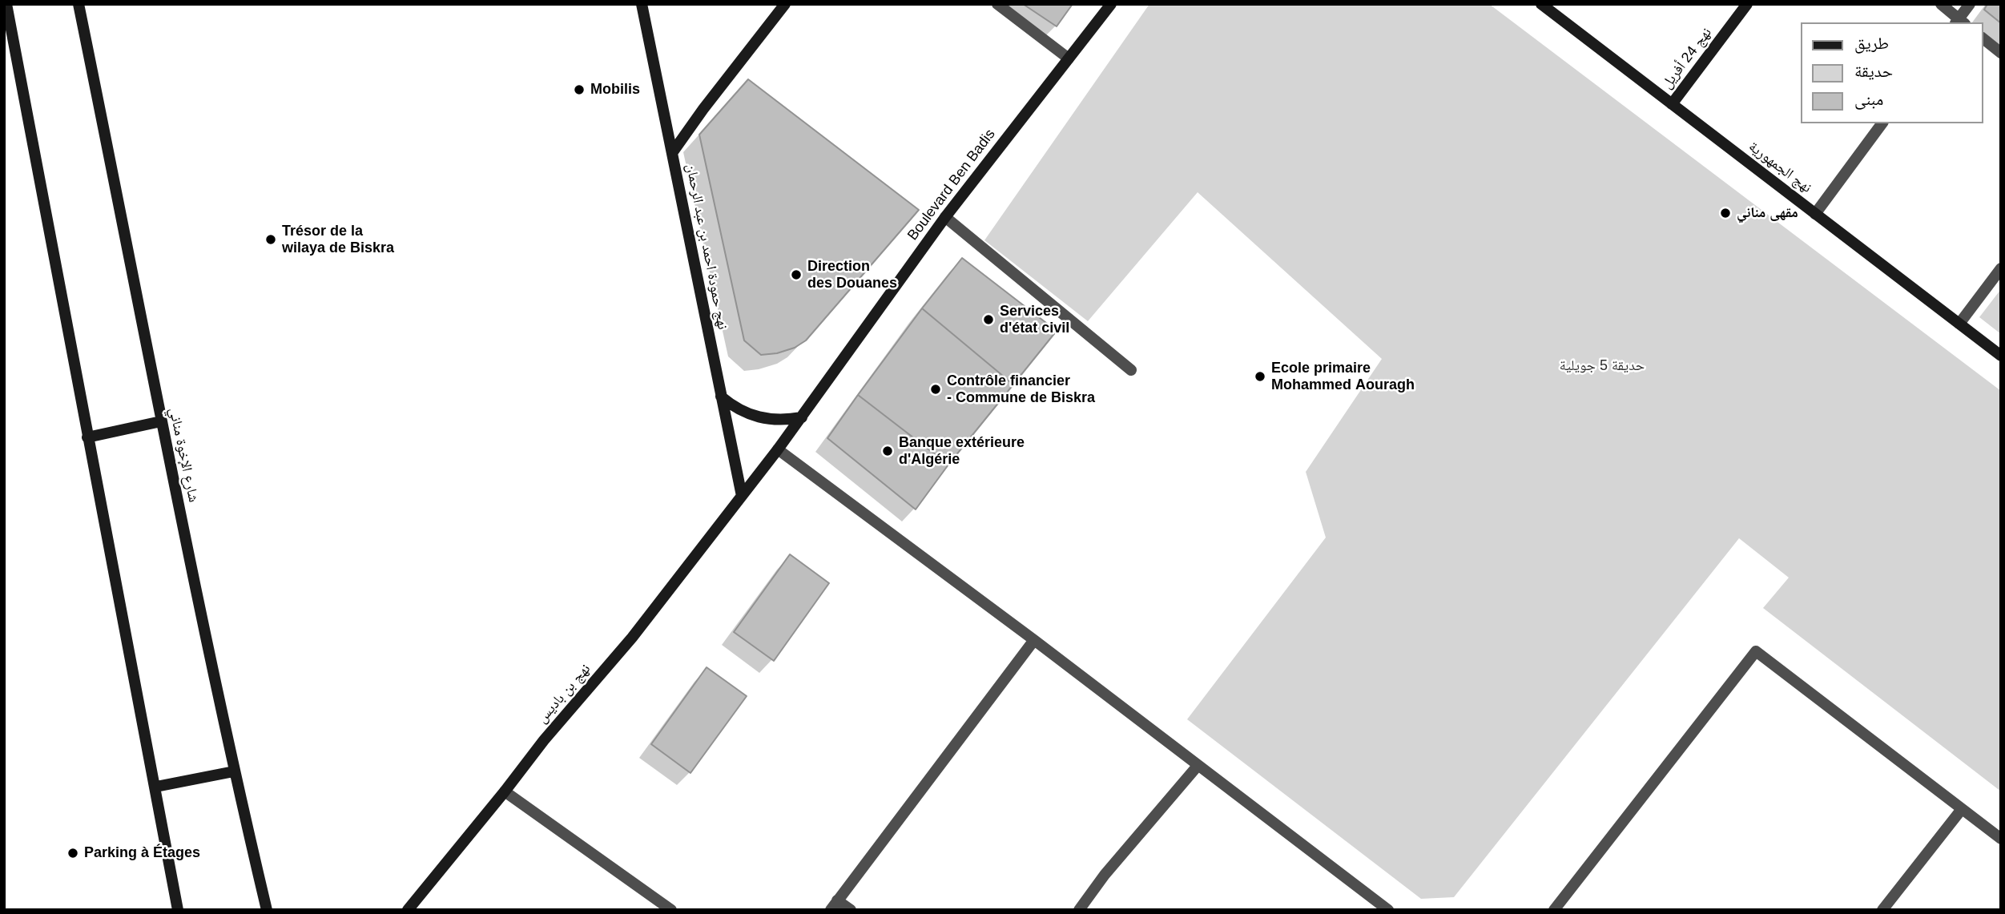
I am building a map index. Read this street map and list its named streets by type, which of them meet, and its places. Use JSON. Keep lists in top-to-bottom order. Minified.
{"streets":{"main road":["نهج 24 أفريل","نهج الجمهورية","Boulevard Ben Badis","نهج حمودة احمد بن عبد الرحمان","شارع الإخوة مناني","نهج بن باديس"]},"crossings":[["نهج 24 أفريل","نهج الجمهورية"],["Boulevard Ben Badis","نهج حمودة احمد بن عبد الرحمان"],["Boulevard Ben Badis","نهج بن باديس"],["نهج حمودة احمد بن عبد الرحمان","نهج بن باديس"]],"parks":["حديقة 5 جويلية"],"places":["Mobilis","مقهى مناني","Trésor de la wilaya de Biskra","Direction des Douanes","Services d'état civil","Ecole primaire Mohammed Aouragh","Contrôle financier - Commune de Biskra","Banque extérieure d'Algérie","Parking à Étages"],"legend":["طريق","حديقة","مبنى"]}
